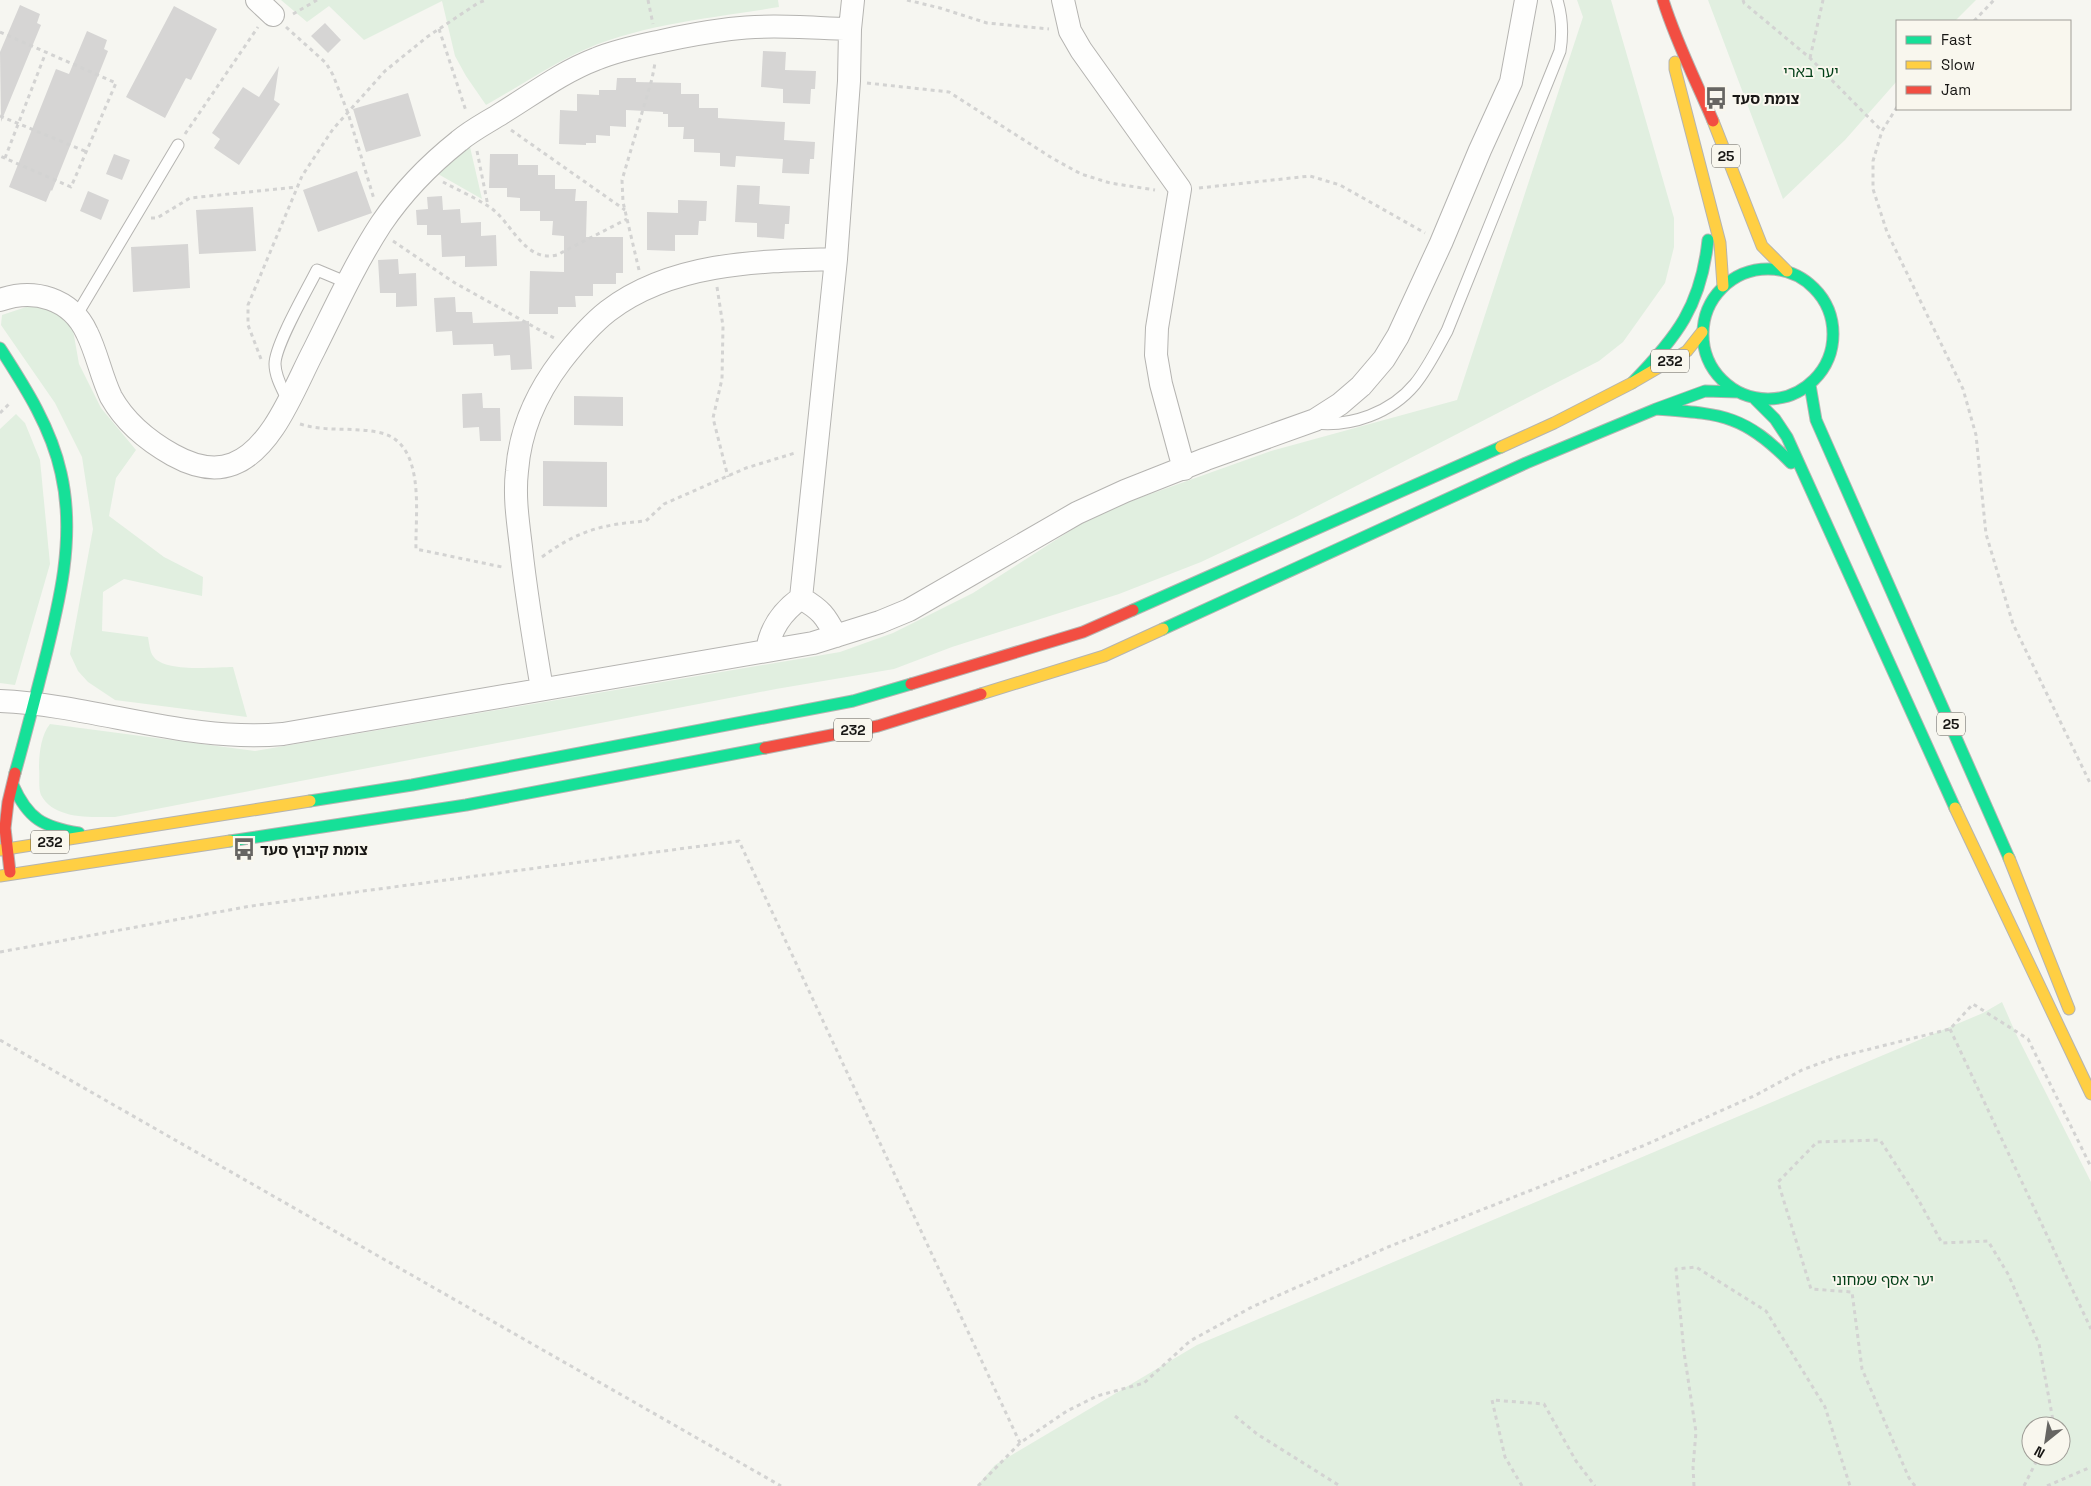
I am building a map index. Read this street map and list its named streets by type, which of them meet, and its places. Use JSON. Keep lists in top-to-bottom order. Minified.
{"streets":{"main road":["25","232"]},"crossings":[["25","232"]],"parks":["יער בארי","יער אסף שמחוני"],"places":{"bus stop":["צומת סעד","צומת קיבוץ סעד"]},"legend":["Fast","Slow","Jam"],"north":"bottom left"}
